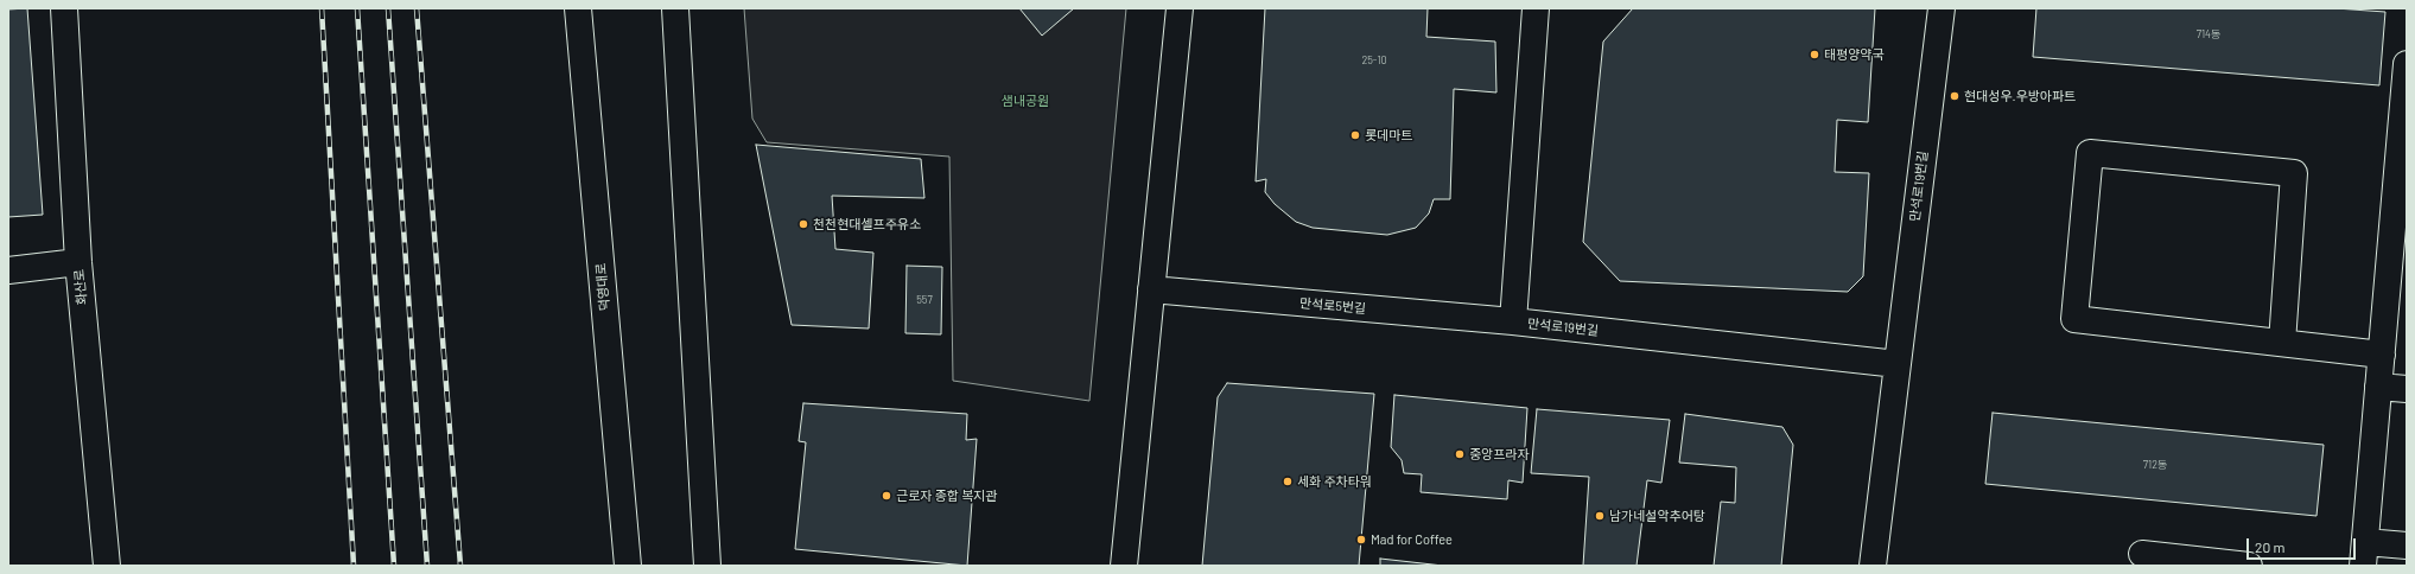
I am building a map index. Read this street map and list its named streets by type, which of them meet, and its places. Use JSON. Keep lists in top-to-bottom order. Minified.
{"streets":{"street":["만석로19번길","화산로","덕영대로","만석로5번길"]},"crossings":[["만석로19번길","만석로5번길"]],"parks":["샘내공원"],"places":["태평양약국","현대성우.우방아파트","롯데마트","천천현대셀프주유소","중앙프라자","세화 주차타워","근로자 종합 복지관","남가네설악추어탕","Mad for Coffee"],"house_numbers":["714동","25-10","557","712동"],"scale_bar":"20 m"}
